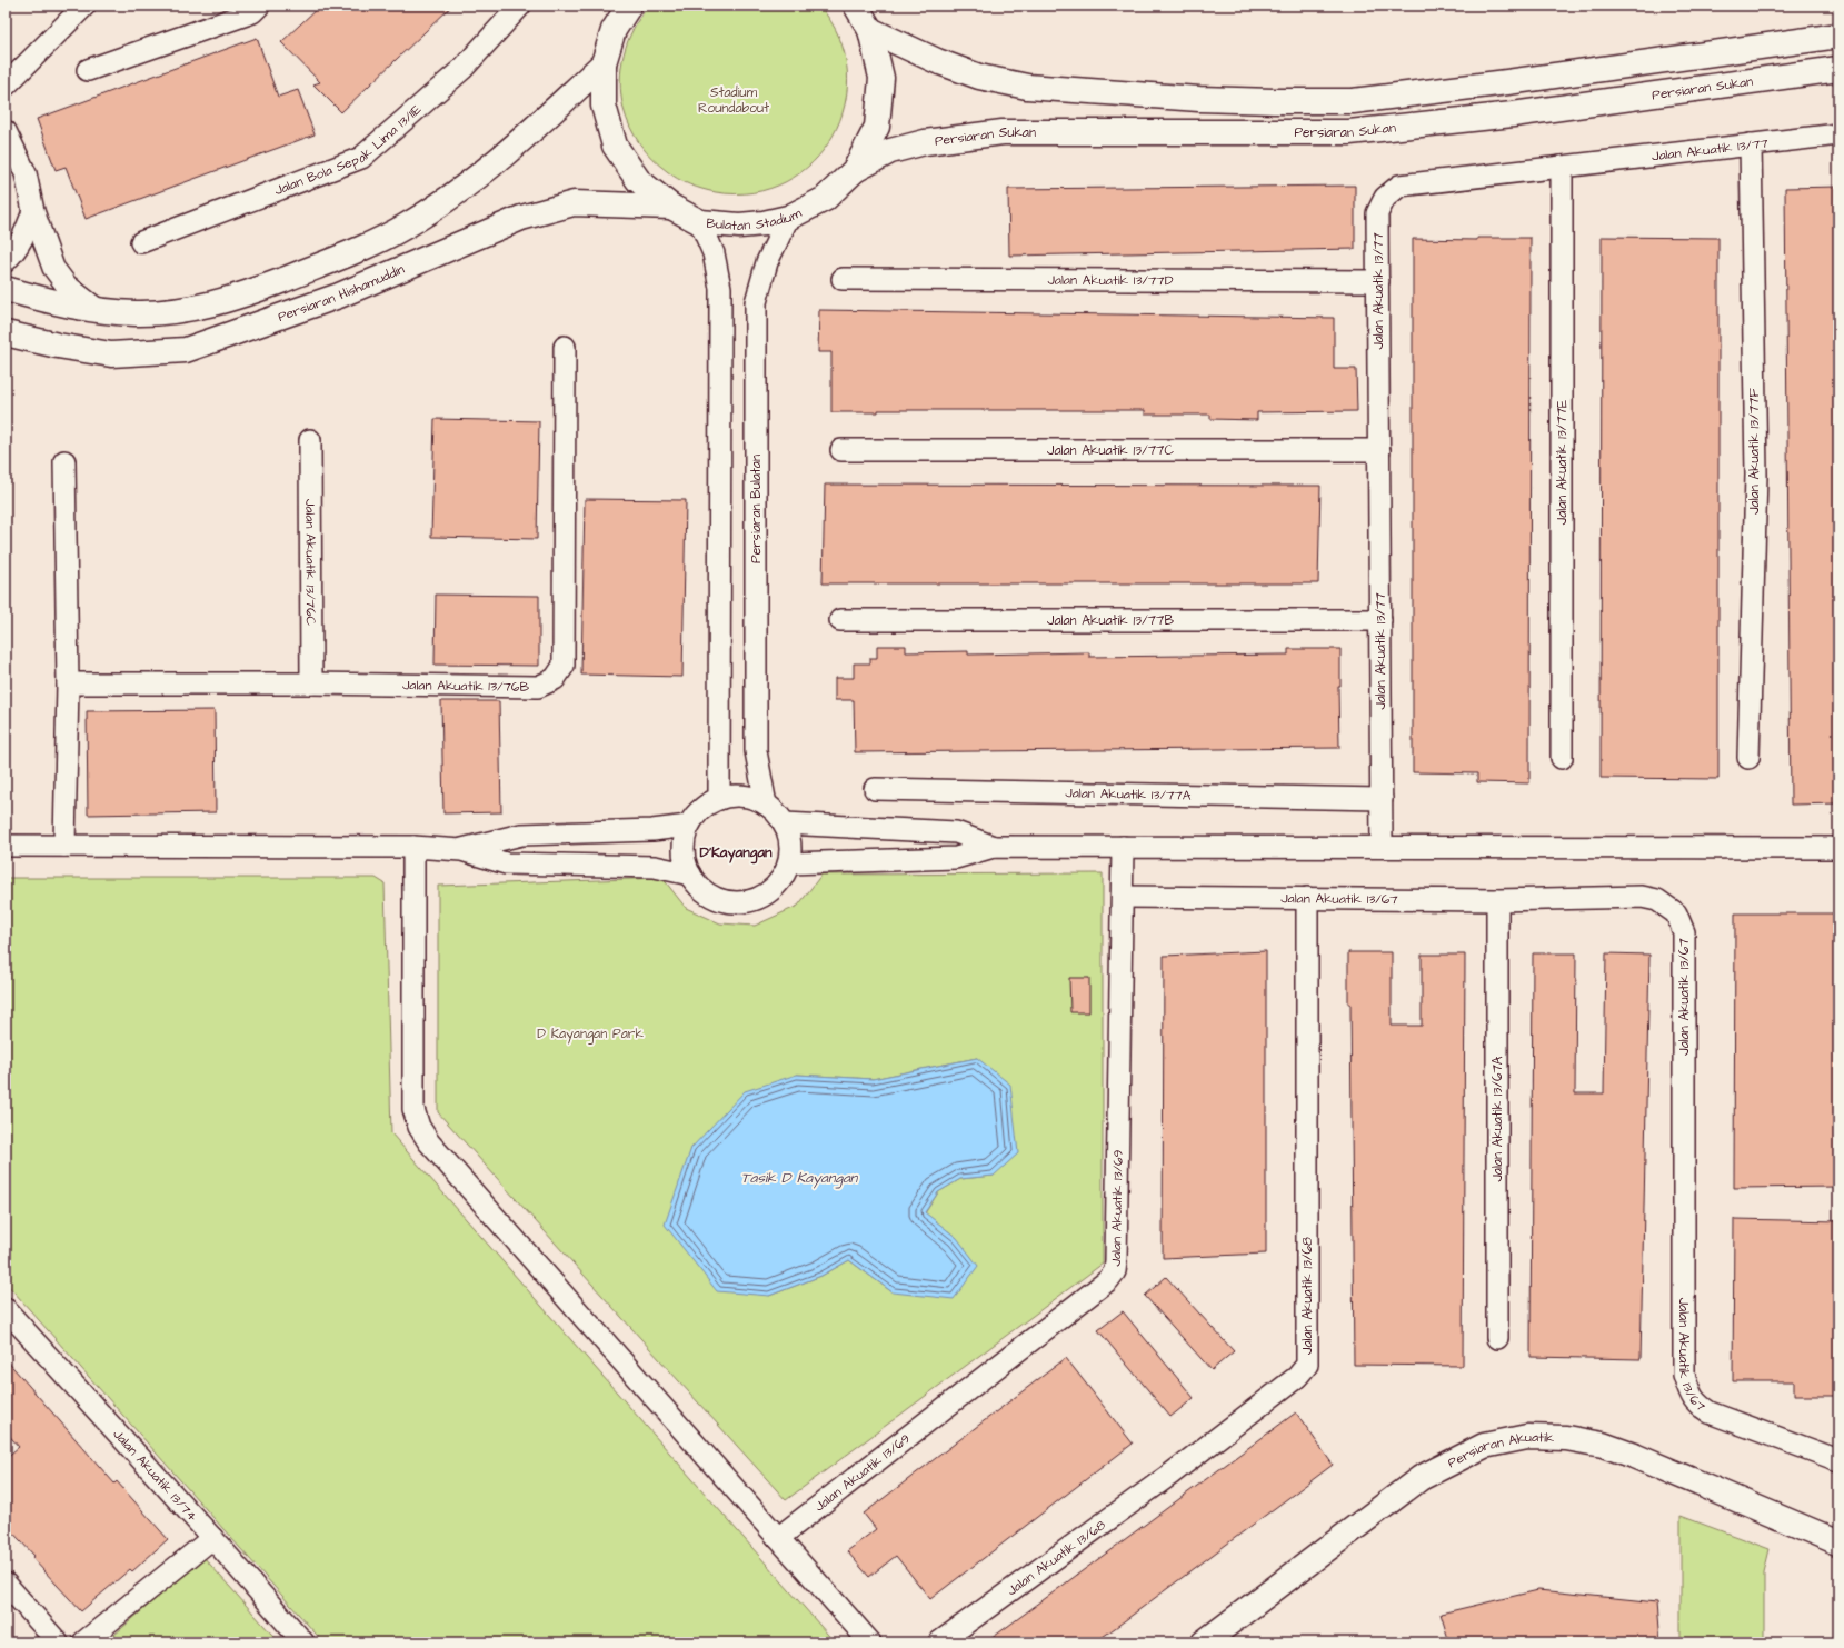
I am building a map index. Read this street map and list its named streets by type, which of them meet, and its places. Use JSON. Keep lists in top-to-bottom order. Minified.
{"streets":{"main road":["Persiaran Sukan","Bulatan Stadium","Persiaran Hishamuddin","Persiaran Akuatik"],"street":["Jalan Bola Sepak Lima 13/11E","Jalan Akuatik 13/77","Jalan Akuatik 13/77D","Jalan Akuatik 13/77C","Jalan Akuatik 13/77F","Jalan Akuatik 13/77E","Persiaran Bulatan","Jalan Akuatik 13/76C","Jalan Akuatik 13/77B","Jalan Akuatik 13/76B","Jalan Akuatik 13/77A","Jalan Akuatik 13/67","Jalan Akuatik 13/67A","Jalan Akuatik 13/69","Jalan Akuatik 13/68","Jalan Akuatik 13/74"]},"crossings":[["Persiaran Sukan","Bulatan Stadium"],["Jalan Akuatik 13/77","Jalan Akuatik 13/77D"],["Jalan Akuatik 13/77","Jalan Akuatik 13/77C"],["Jalan Akuatik 13/77","Jalan Akuatik 13/77F"],["Jalan Akuatik 13/77","Jalan Akuatik 13/77E"],["Jalan Akuatik 13/77","Jalan Akuatik 13/77B"],["Jalan Akuatik 13/77","Jalan Akuatik 13/77A"],["Bulatan Stadium","Persiaran Hishamuddin"],["Bulatan Stadium","Persiaran Bulatan"],["Jalan Akuatik 13/76C","Jalan Akuatik 13/76B"],["Jalan Akuatik 13/67","Jalan Akuatik 13/67A"],["Jalan Akuatik 13/67","Jalan Akuatik 13/69"],["Jalan Akuatik 13/67","Jalan Akuatik 13/68"]],"districts":["D'Kayangan"],"water":["Tasik D Kayangan"],"parks":["Stadium Roundabout","D Kayangan Park"]}
